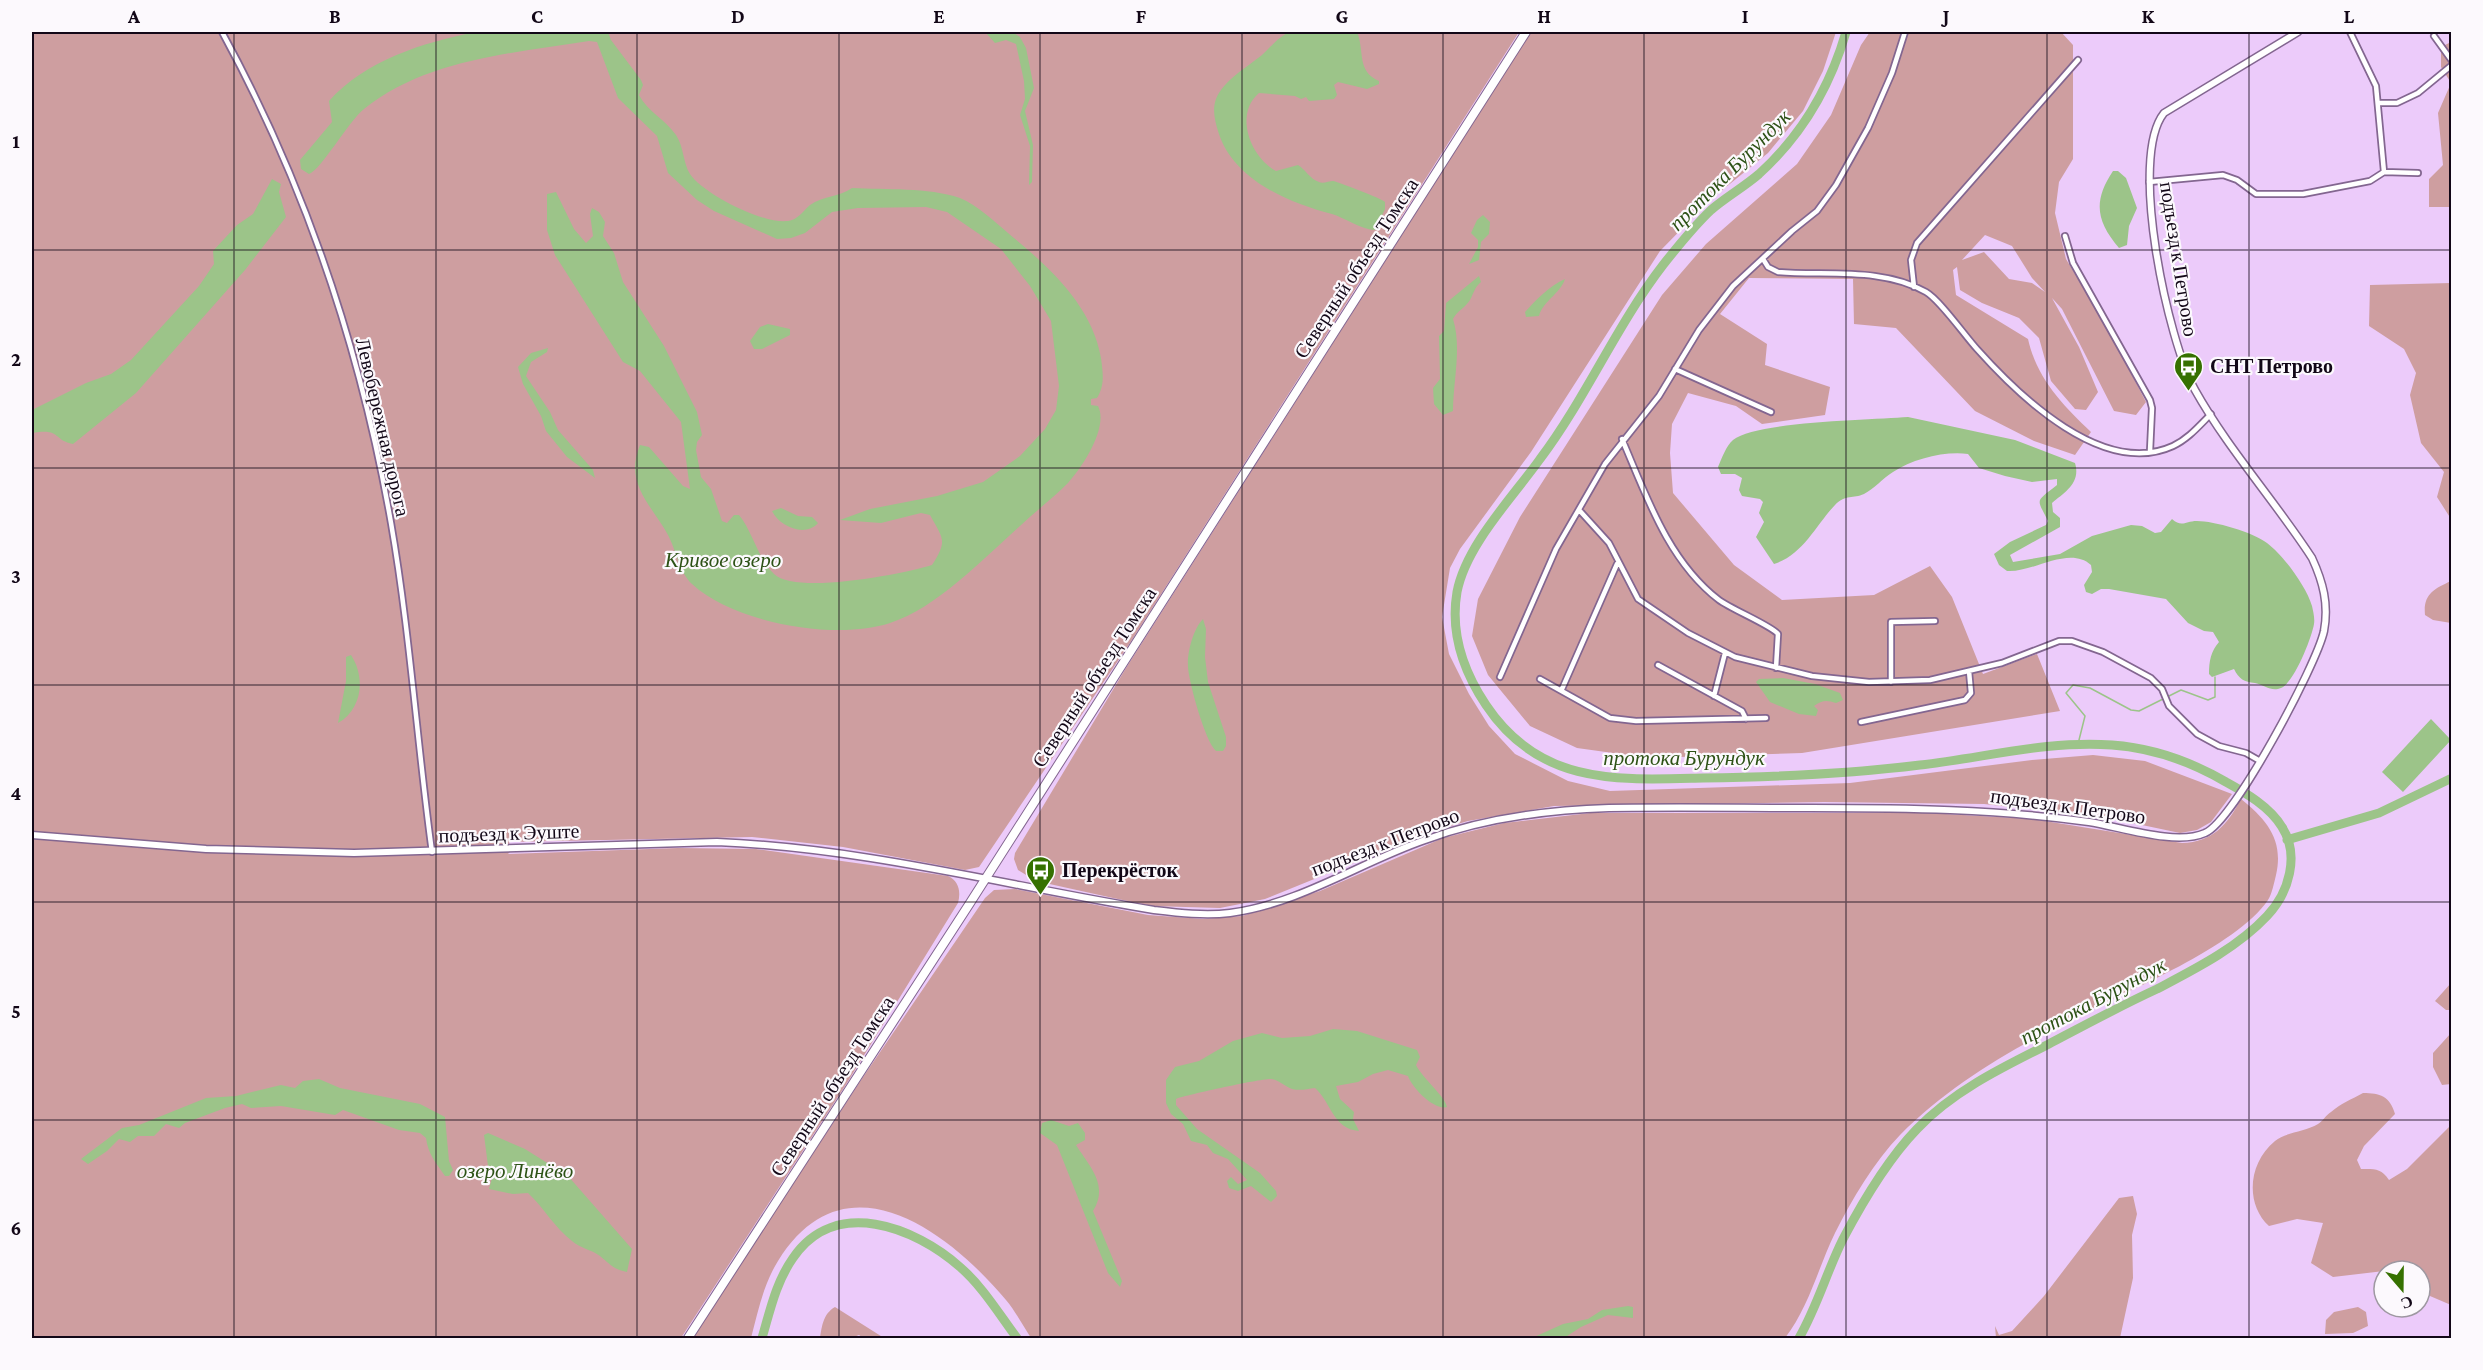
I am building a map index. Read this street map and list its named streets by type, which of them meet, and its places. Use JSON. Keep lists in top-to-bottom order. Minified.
{"streets":{"main road":["Северный объезд Томска"],"street":["подъезд к Петрово","Левобережная дорога","подъезд к Эуште"]},"crossings":[["подъезд к Петрово","Северный объезд Томска"],["подъезд к Петрово","подъезд к Эуште"],["Северный объезд Томска","подъезд к Эуште"],["Левобережная дорога","подъезд к Эуште"]],"water":["протока Бурундук","Кривое озеро","озеро Линёво"],"places":{"bus stop":["СНТ Петрово","Перекрёсток"]},"north":"bottom","grid":{"columns":["A","B","C","D","E","F","G","H","I","J","K","L"],"rows":["1","2","3","4","5","6"]}}
